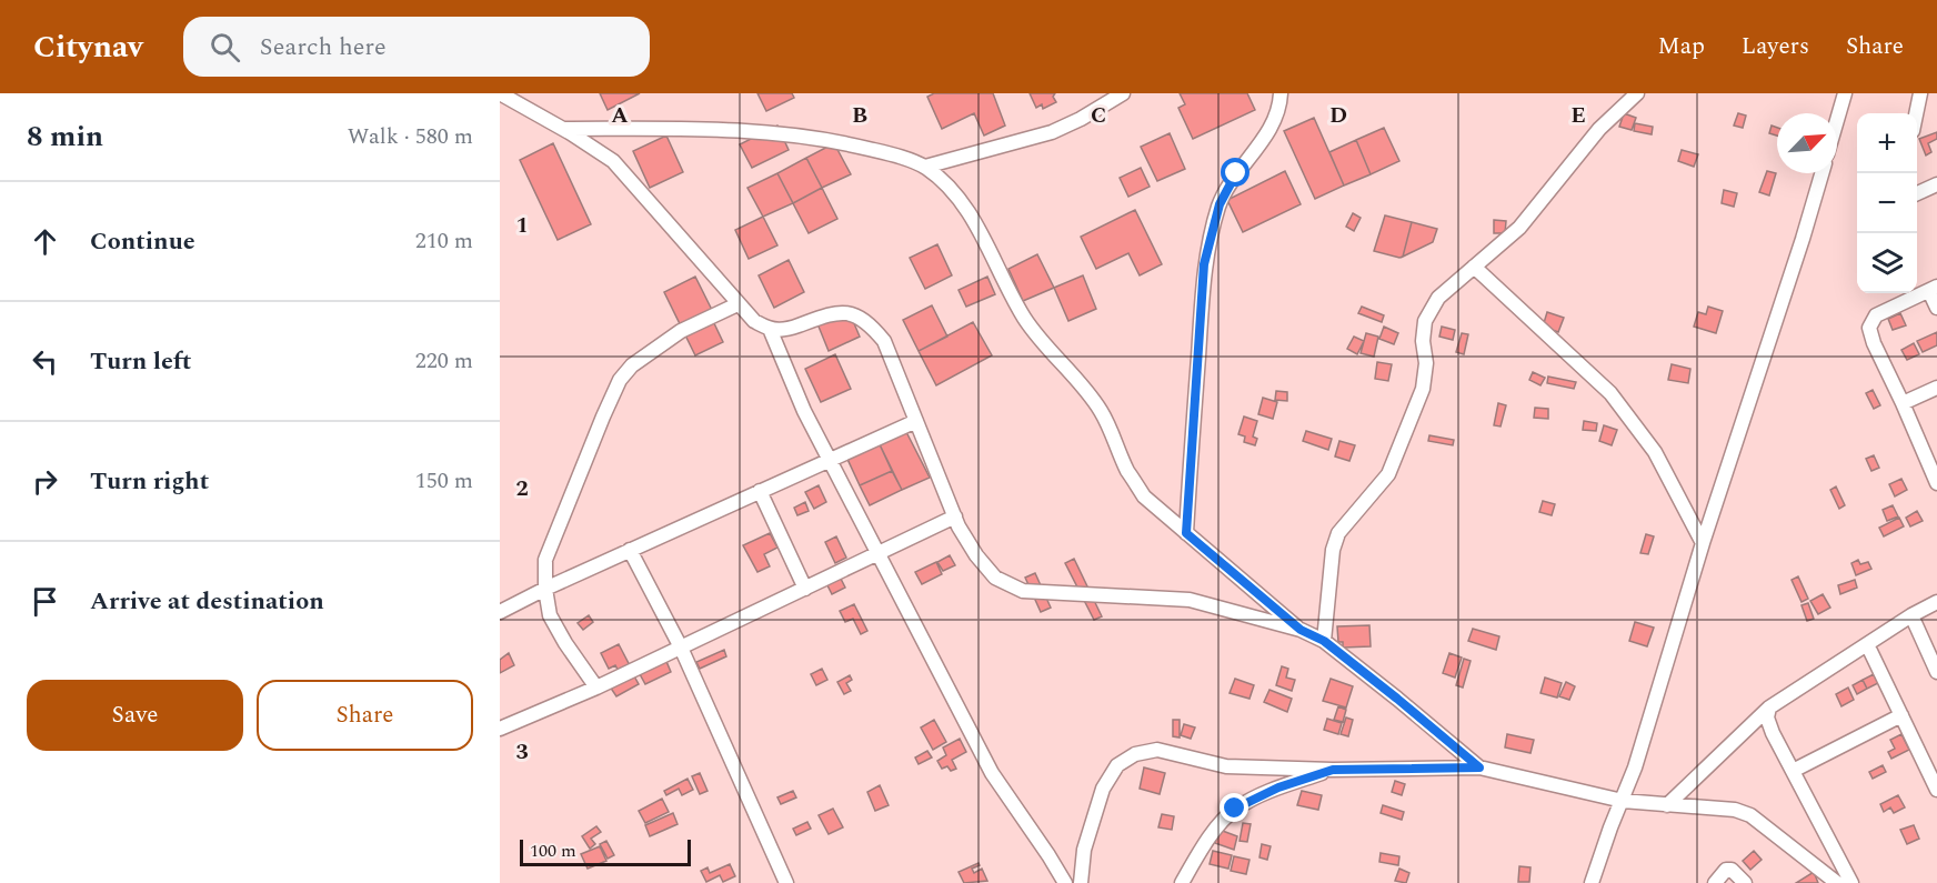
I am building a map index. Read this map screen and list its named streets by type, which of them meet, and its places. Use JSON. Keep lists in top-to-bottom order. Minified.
{"scale_bar":"100 m","north":"top right","page":{"header":"Citynav","search":"Search here","nav":["Map","Layers","Share"],"heading":["8 min","Walk · 580 m"],"map_buttons":["+","−"],"list":[["Continue","210 m"],["Turn left","220 m"],["Turn right","150 m"],"Arrive at destination"],"buttons":["Save","Share"],"scale":"100 m"},"grid":{"columns":["A","B","C","D","E"],"rows":["1","2","3"]}}
